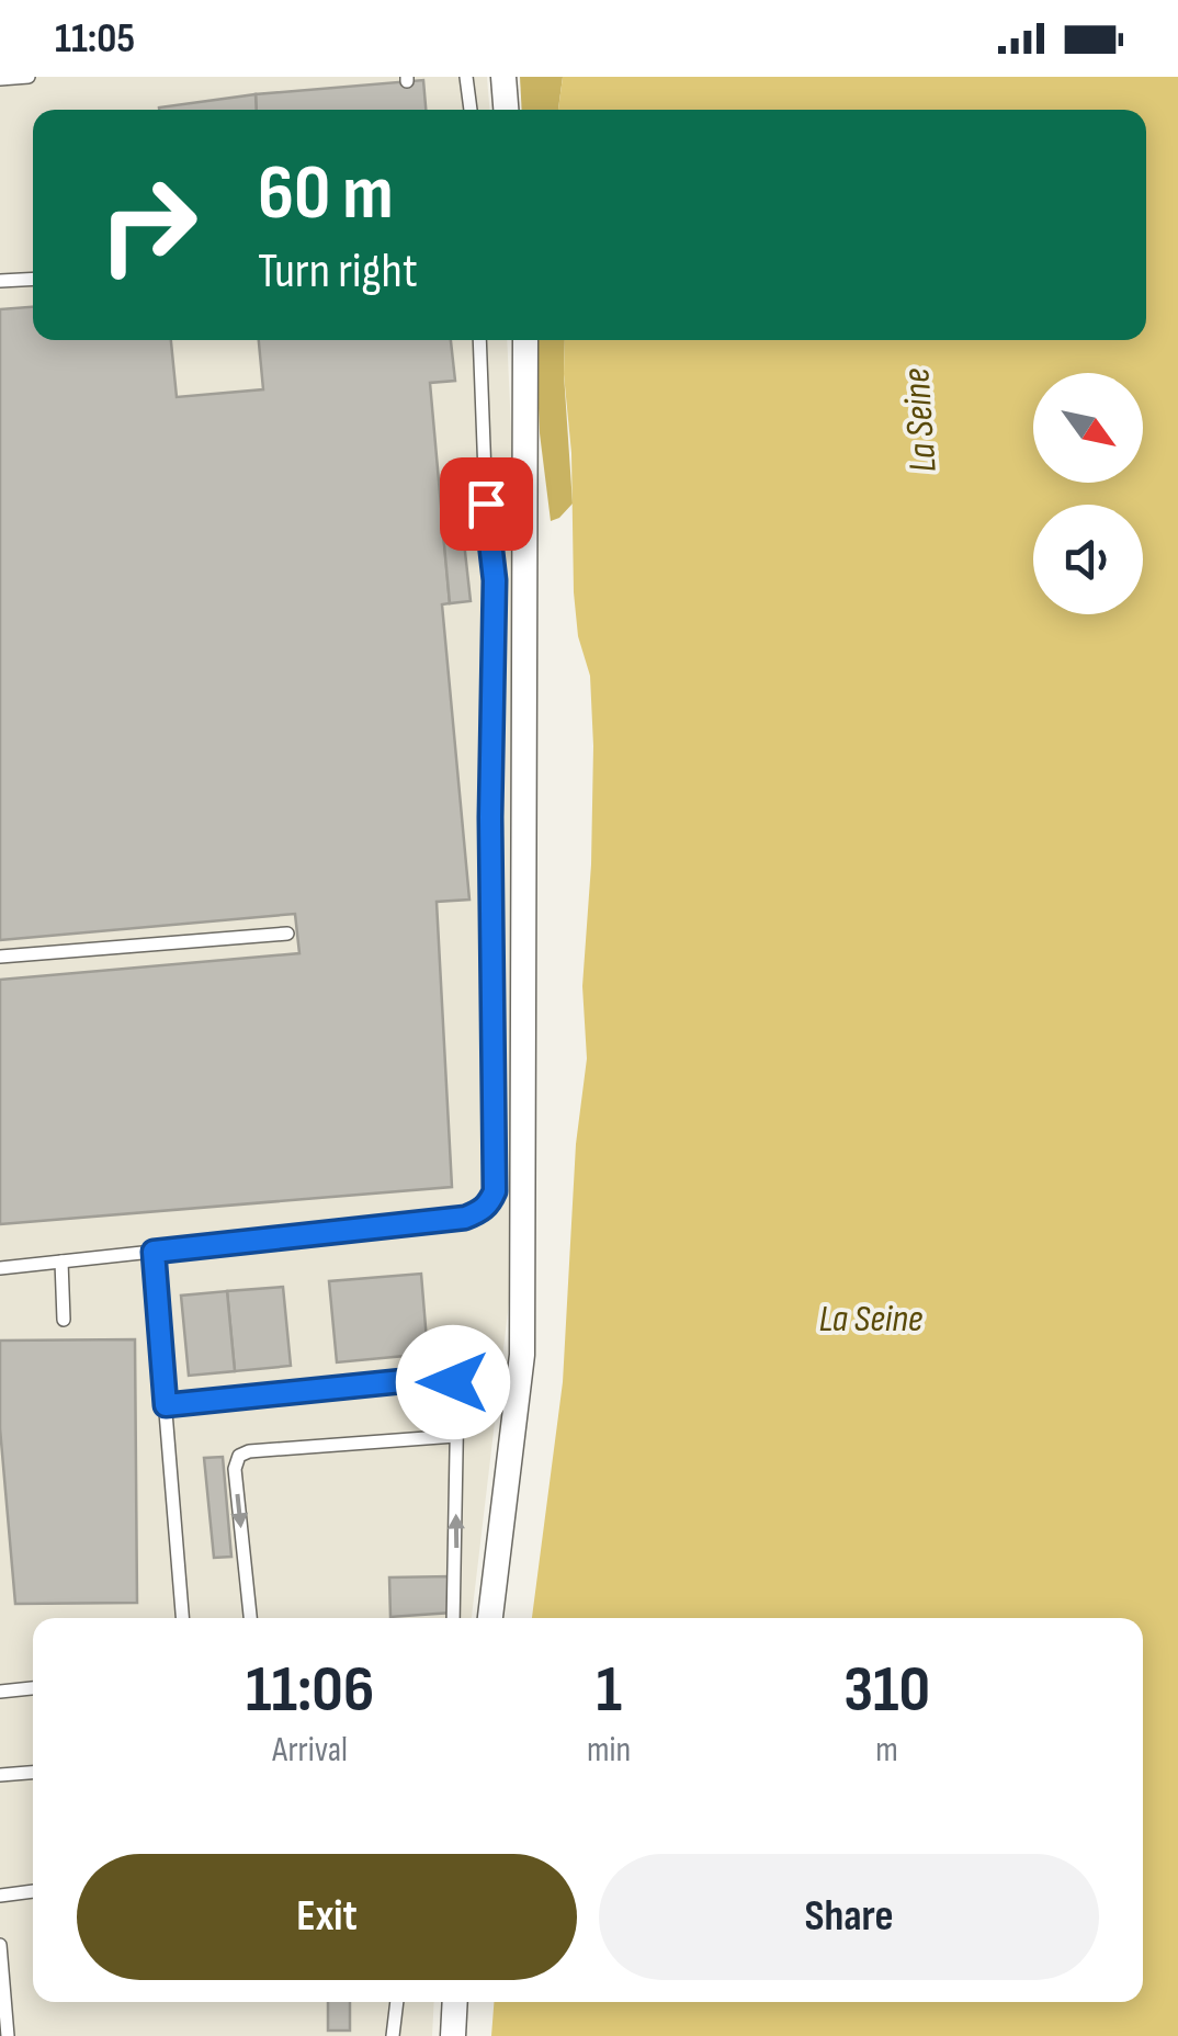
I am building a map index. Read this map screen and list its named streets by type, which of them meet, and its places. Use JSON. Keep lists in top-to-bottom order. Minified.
{"water":["La Seine"],"north":"bottom right","page":{"status":"11:05","turn":["60 m","Turn right"],"eta":["11:06","Arrival","1","min","310","m"],"buttons":["Exit","Share"]}}
